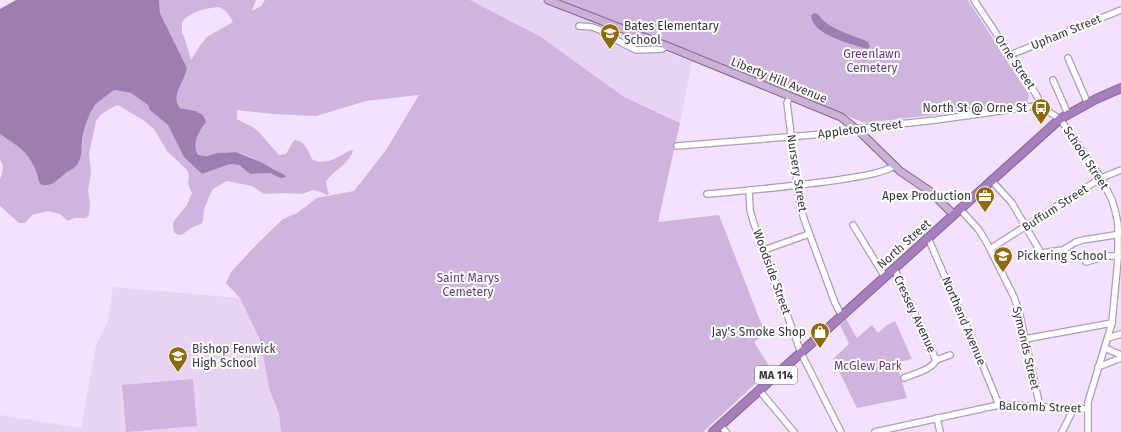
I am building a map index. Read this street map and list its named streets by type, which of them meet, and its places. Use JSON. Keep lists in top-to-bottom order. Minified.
{"streets":{"highway":["North Street","MA 114"],"main road":["Liberty Hill Avenue"],"street":["Upham Street","Orne Street","Appleton Street","School Street","Nursery Street","Buffum Street","Woodside Street","Cressey Avenue","Northend Avenue","Symonds Street","Balcomb Street"]},"crossings":[["Upham Street","Orne Street"],["Orne Street","Appleton Street"],["Orne Street","School Street"],["Orne Street","North Street"],["Liberty Hill Avenue","Appleton Street"],["Liberty Hill Avenue","Nursery Street"],["Liberty Hill Avenue","North Street"],["Appleton Street","Nursery Street"],["School Street","Buffum Street"],["School Street","North Street"],["School Street","Balcomb Street"],["Nursery Street","North Street"],["Buffum Street","Symonds Street"],["North Street","Woodside Street"],["North Street","Cressey Avenue"],["North Street","Northend Avenue"],["North Street","Symonds Street"],["Northend Avenue","Balcomb Street"],["Symonds Street","Balcomb Street"]],"parks":["Greenlawn Cemetery","Saint Marys Cemetery","McGlew Park"],"places":{"school or university":["Bates Elementary School","Pickering School","Bishop Fenwick High School"],"bus stop":["North St @ Orne St"],"office":["Apex Production"],"shop":["Jay's Smoke Shop"]}}
